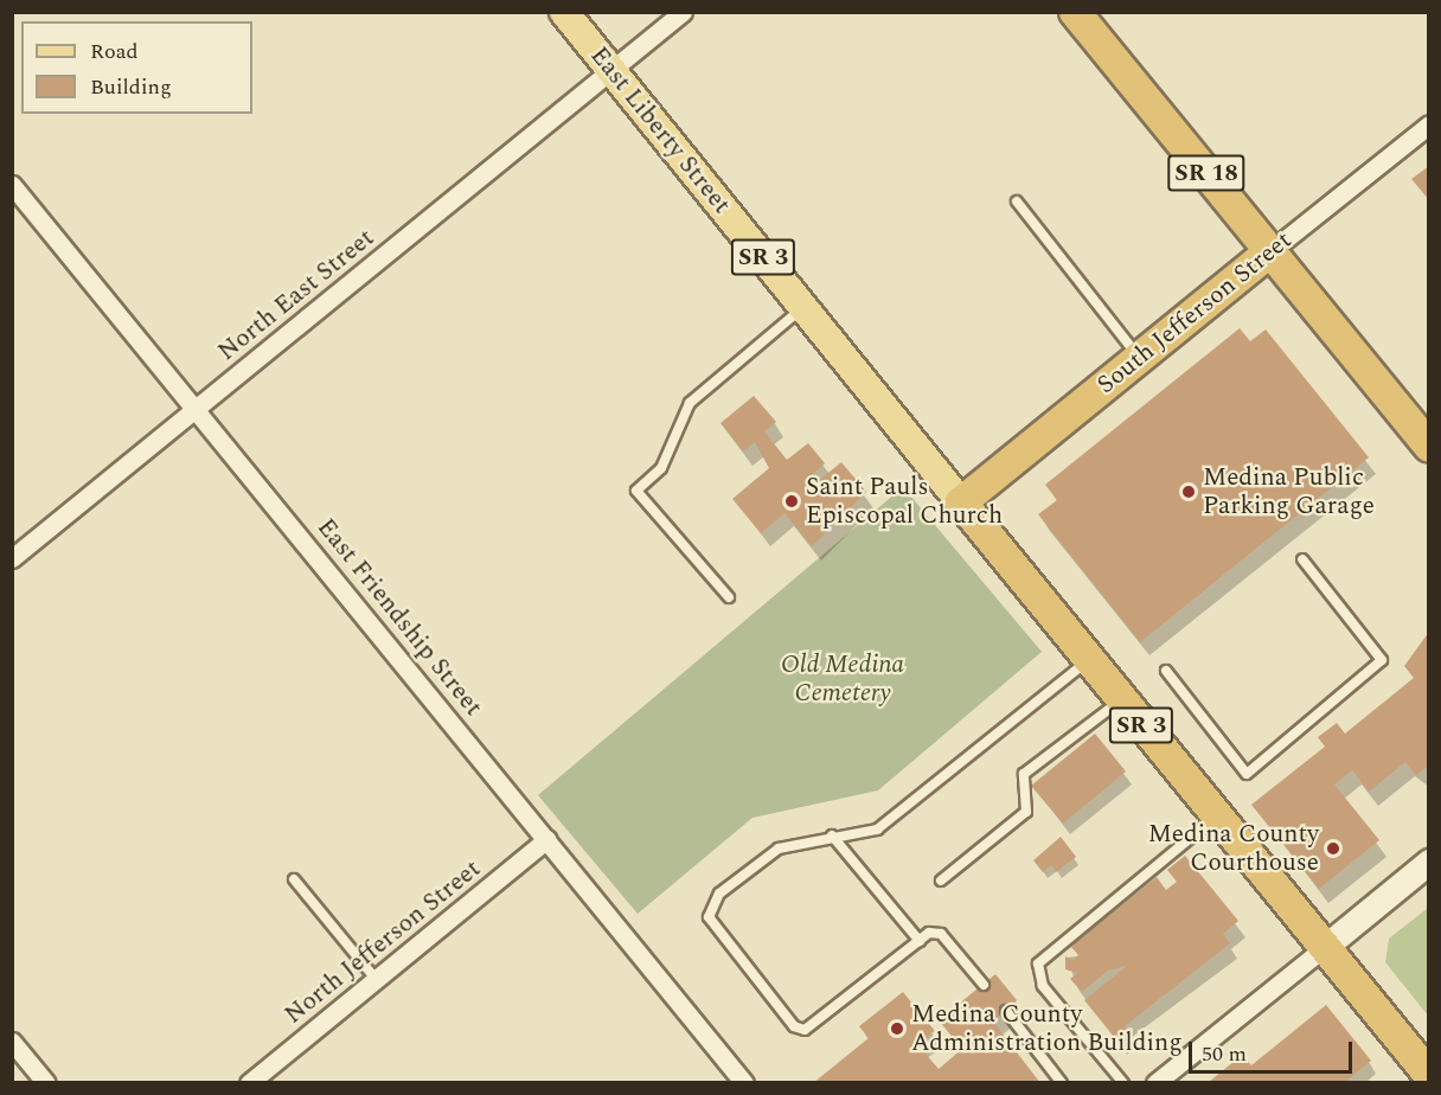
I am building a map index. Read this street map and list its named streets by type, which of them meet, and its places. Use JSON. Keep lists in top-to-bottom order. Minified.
{"streets":{"highway":["East Liberty Street","SR 18","SR 3","South Jefferson Street"],"street":["North East Street","East Friendship Street","North Jefferson Street"]},"crossings":[["East Liberty Street","North East Street"],["East Liberty Street","South Jefferson Street"],["SR 18","South Jefferson Street"],["North East Street","East Friendship Street"],["East Friendship Street","North Jefferson Street"]],"parks":["Old Medina Cemetery"],"places":["Medina Public Parking Garage","Saint Pauls Episcopal Church","Medina County Courthouse","Medina County Administration Building"],"legend":["Road","Building"],"scale_bar":"50 m"}
